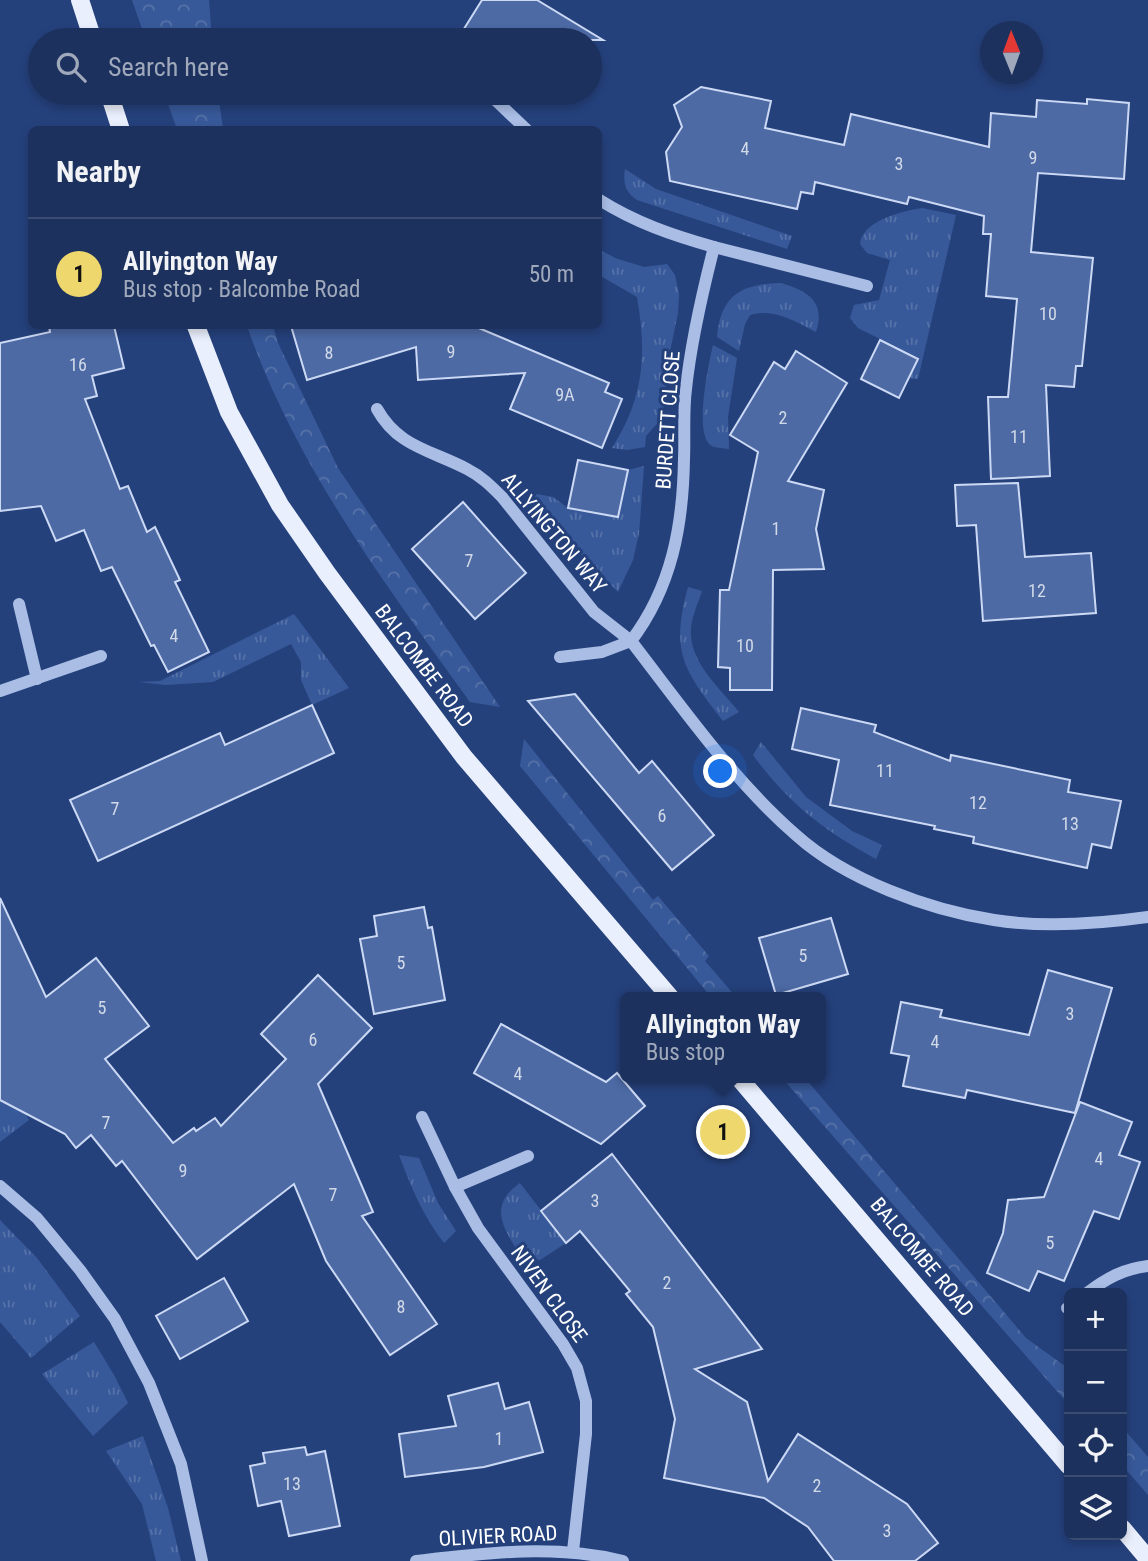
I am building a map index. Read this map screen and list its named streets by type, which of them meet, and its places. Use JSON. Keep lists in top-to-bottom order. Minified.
{"streets":{"main road":["BALCOMBE ROAD"],"street":["BURDETT CLOSE","ALLYINGTON WAY","NIVEN CLOSE","OLIVIER ROAD"]},"crossings":[["BURDETT CLOSE","ALLYINGTON WAY"],["NIVEN CLOSE","OLIVIER ROAD"]],"house_numbers":["4","9","3","10","9","8","16","9A","2","11","1","7","12","4","10","11","12","7","6","13","5","5","5","3","6","4","4","7","4","9","7","3","5","2","8","1","13","2","3"],"north":"top","page":{"search":"Search here","heading":"Nearby","list":[{"mark":"1","name":"Allyington Way","note":"Bus stop · Balcombe Road","value":"50 m"}],"popup":["Allyington Way","Bus stop"],"pins":"1","map_buttons":["+","−"]}}
